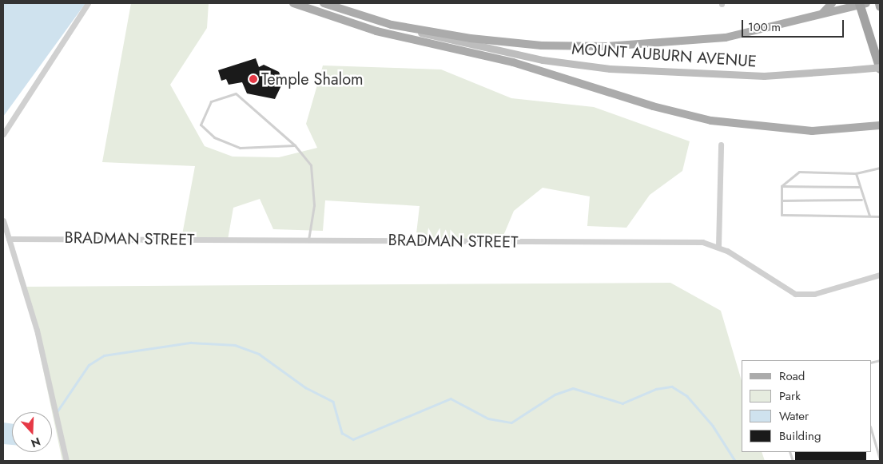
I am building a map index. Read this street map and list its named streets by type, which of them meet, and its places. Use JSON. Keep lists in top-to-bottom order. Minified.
{"streets":{"main road":["MOUNT AUBURN AVENUE"],"street":["BRADMAN STREET"]},"places":["Temple Shalom"],"legend":["Road","Park","Water","Building"],"scale_bar":"100 m","north":"bottom"}
